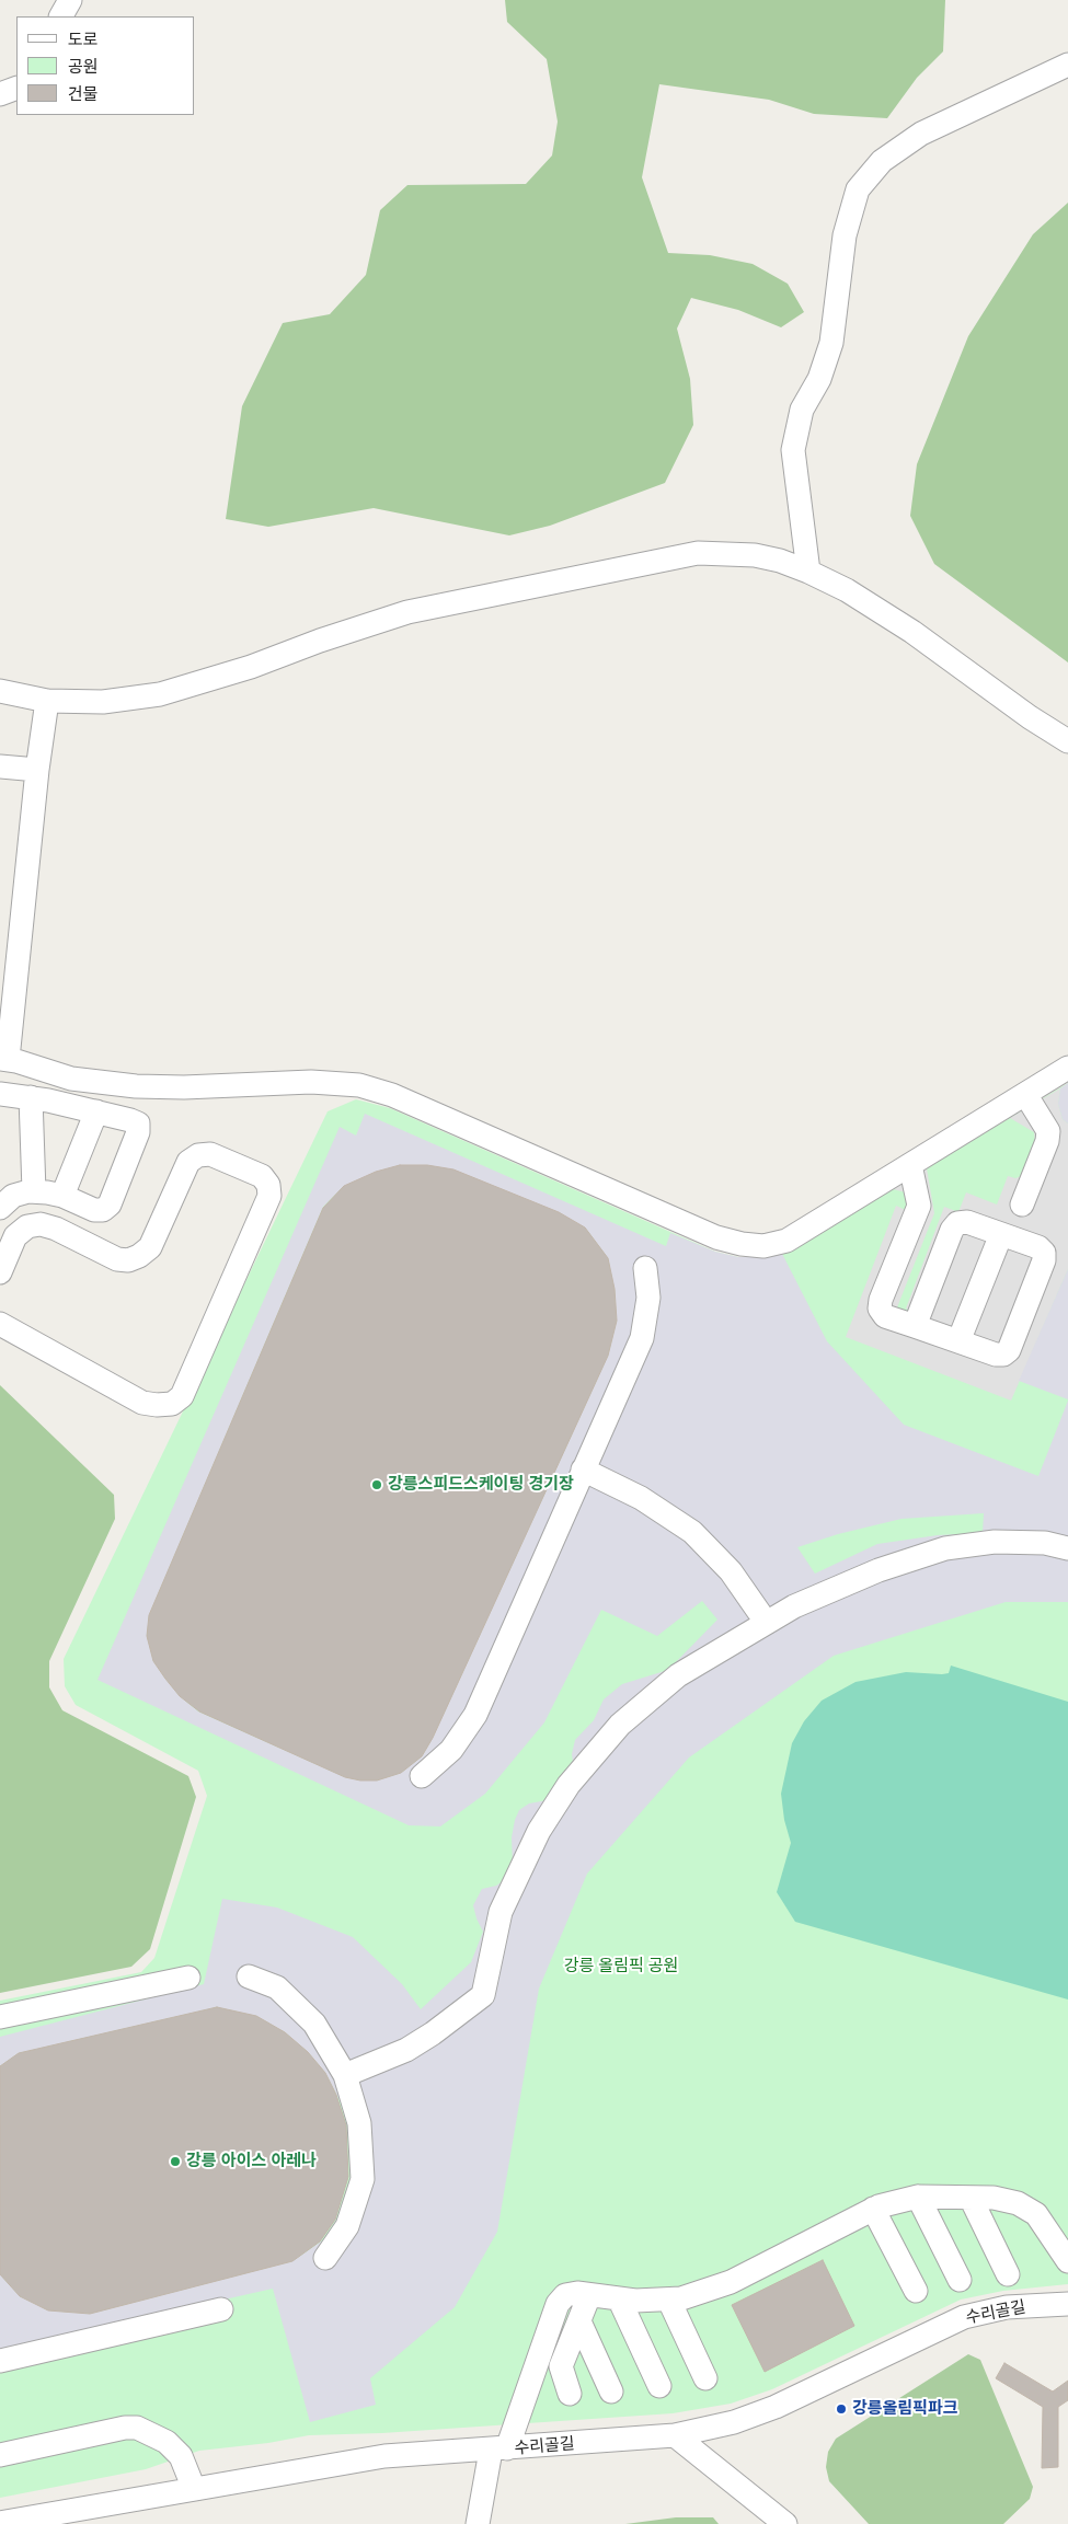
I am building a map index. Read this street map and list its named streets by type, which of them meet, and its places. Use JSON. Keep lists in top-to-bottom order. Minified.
{"streets":{"street":["수리골길"]},"parks":["강릉 올림픽 공원"],"places":["강릉스피드스케이팅 경기장","강릉 아이스 아레나","강릉올림픽파크"],"legend":["도로","공원","건물"]}
